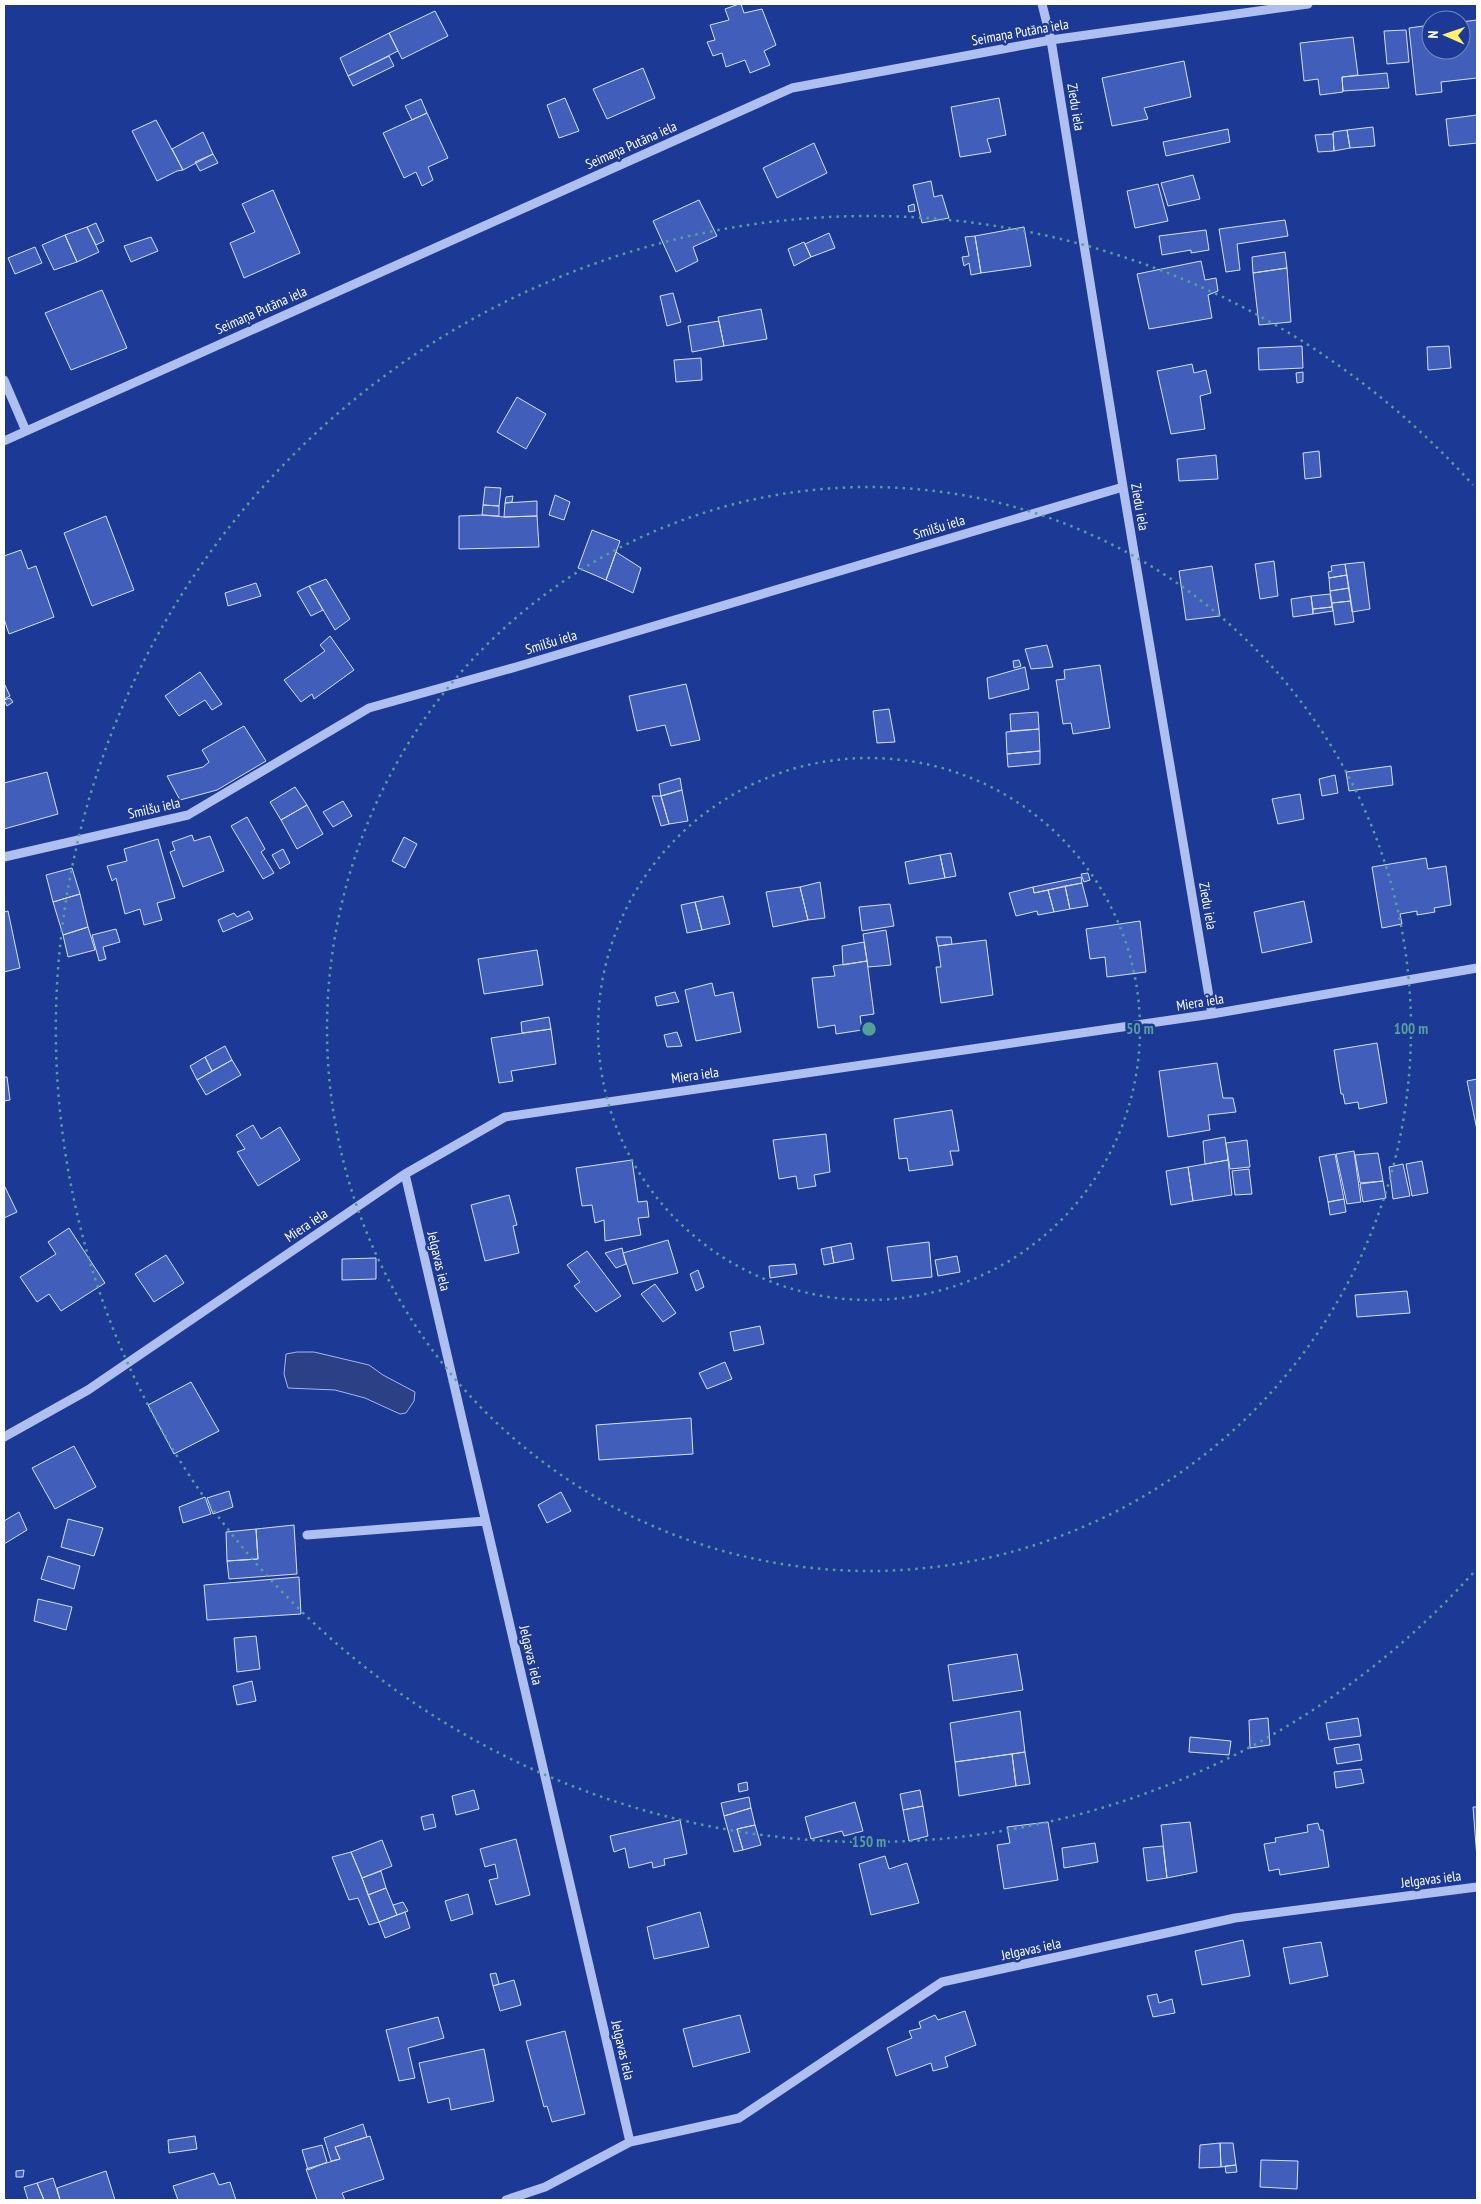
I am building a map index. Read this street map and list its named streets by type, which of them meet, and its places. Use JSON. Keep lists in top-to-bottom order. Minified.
{"streets":{"street":["Seimaņa Putāna iela","Ziedu iela","Smilšu iela","Miera iela","Jelgavas iela"]},"crossings":[["Seimaņa Putāna iela","Ziedu iela"],["Ziedu iela","Smilšu iela"],["Ziedu iela","Miera iela"],["Miera iela","Jelgavas iela"]],"north":"left","rings":["50 m","100 m","150 m"]}
